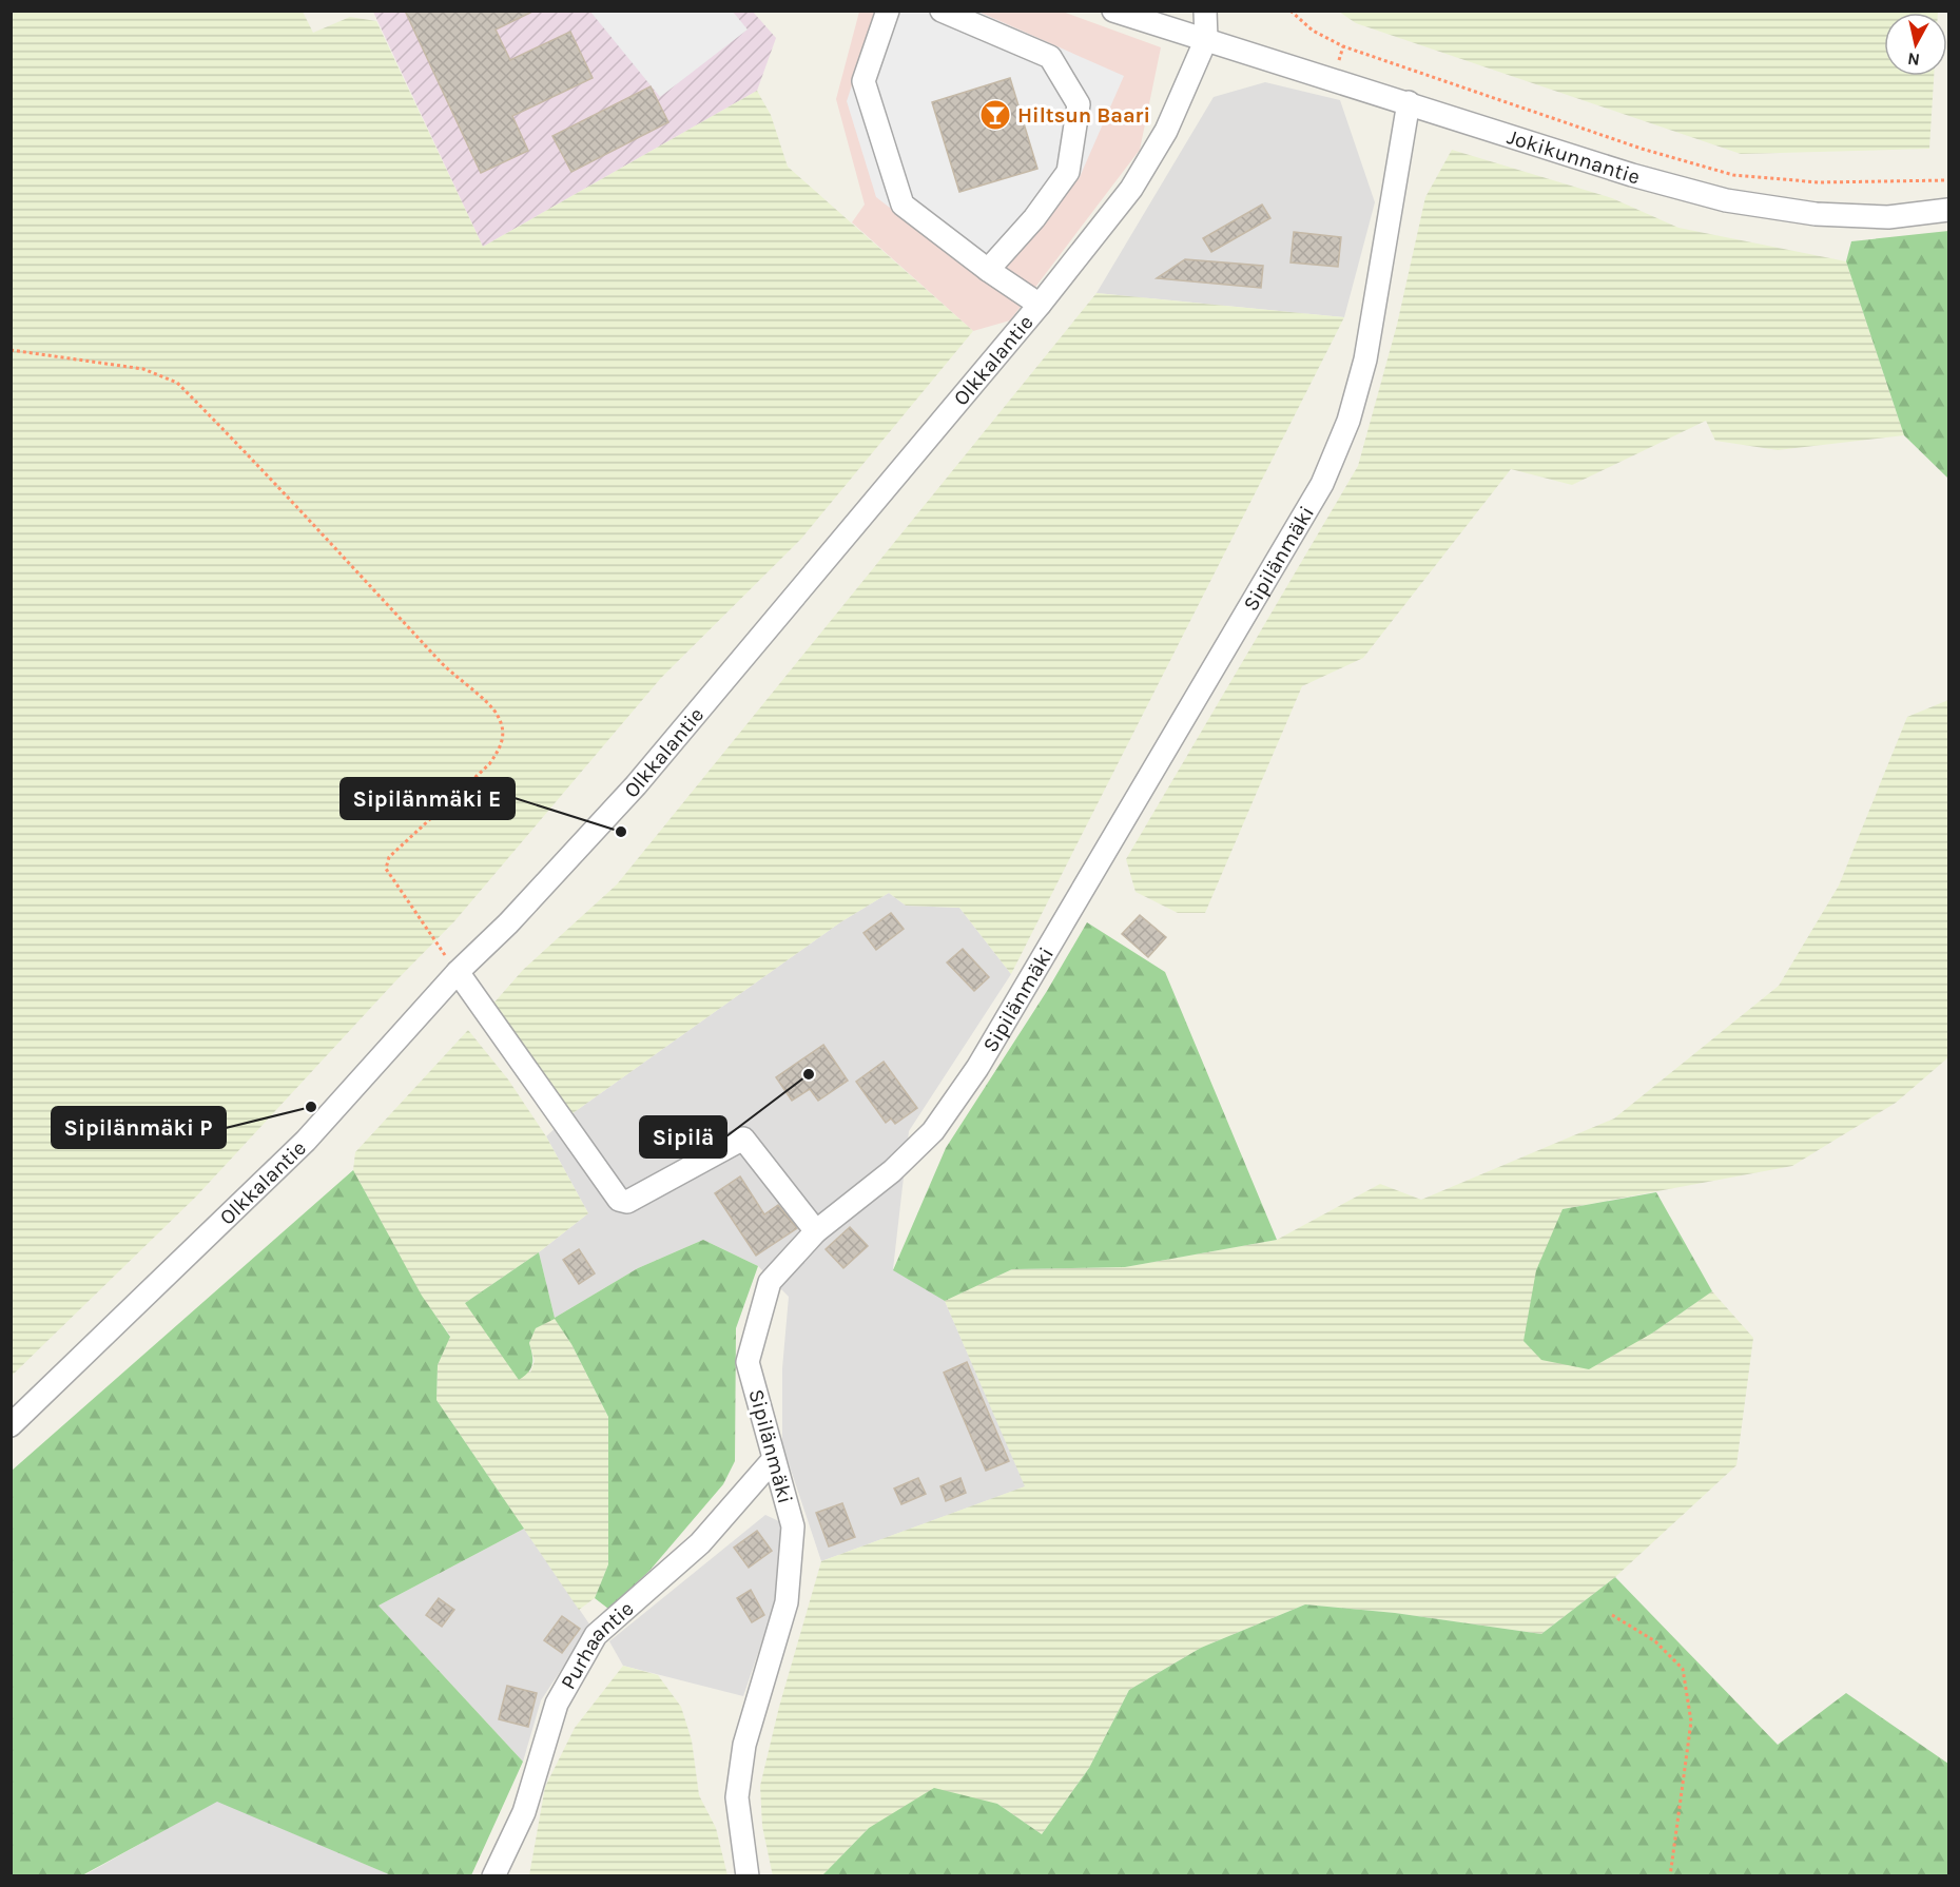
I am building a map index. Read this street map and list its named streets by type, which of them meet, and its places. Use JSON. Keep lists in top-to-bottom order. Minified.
{"streets":{"street":["Jokikunnantie","Olkkalantie","Sipilänmäki","Purhaantie"]},"crossings":[["Jokikunnantie","Olkkalantie"],["Jokikunnantie","Sipilänmäki"],["Sipilänmäki","Purhaantie"]],"places":{"bar":["Hiltsun Baari"],"other":["Sipilänmäki E","Sipilä","Sipilänmäki P"]},"north":"bottom"}
